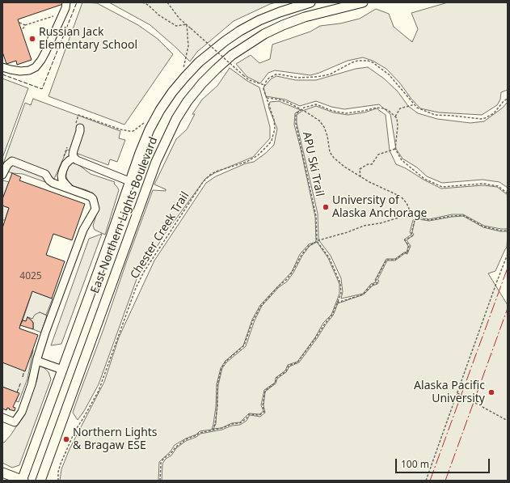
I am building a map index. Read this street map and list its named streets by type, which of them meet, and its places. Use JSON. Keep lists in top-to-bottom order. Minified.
{"streets":{"main road":["East Northern Lights Boulevard"],"path":["APU Ski Trail","Chester Creek Trail"]},"places":["Russian Jack Elementary School","University of Alaska Anchorage","Alaska Pacific University","Northern Lights & Bragaw ESE"],"house_numbers":["4025"],"scale_bar":"100 m"}
